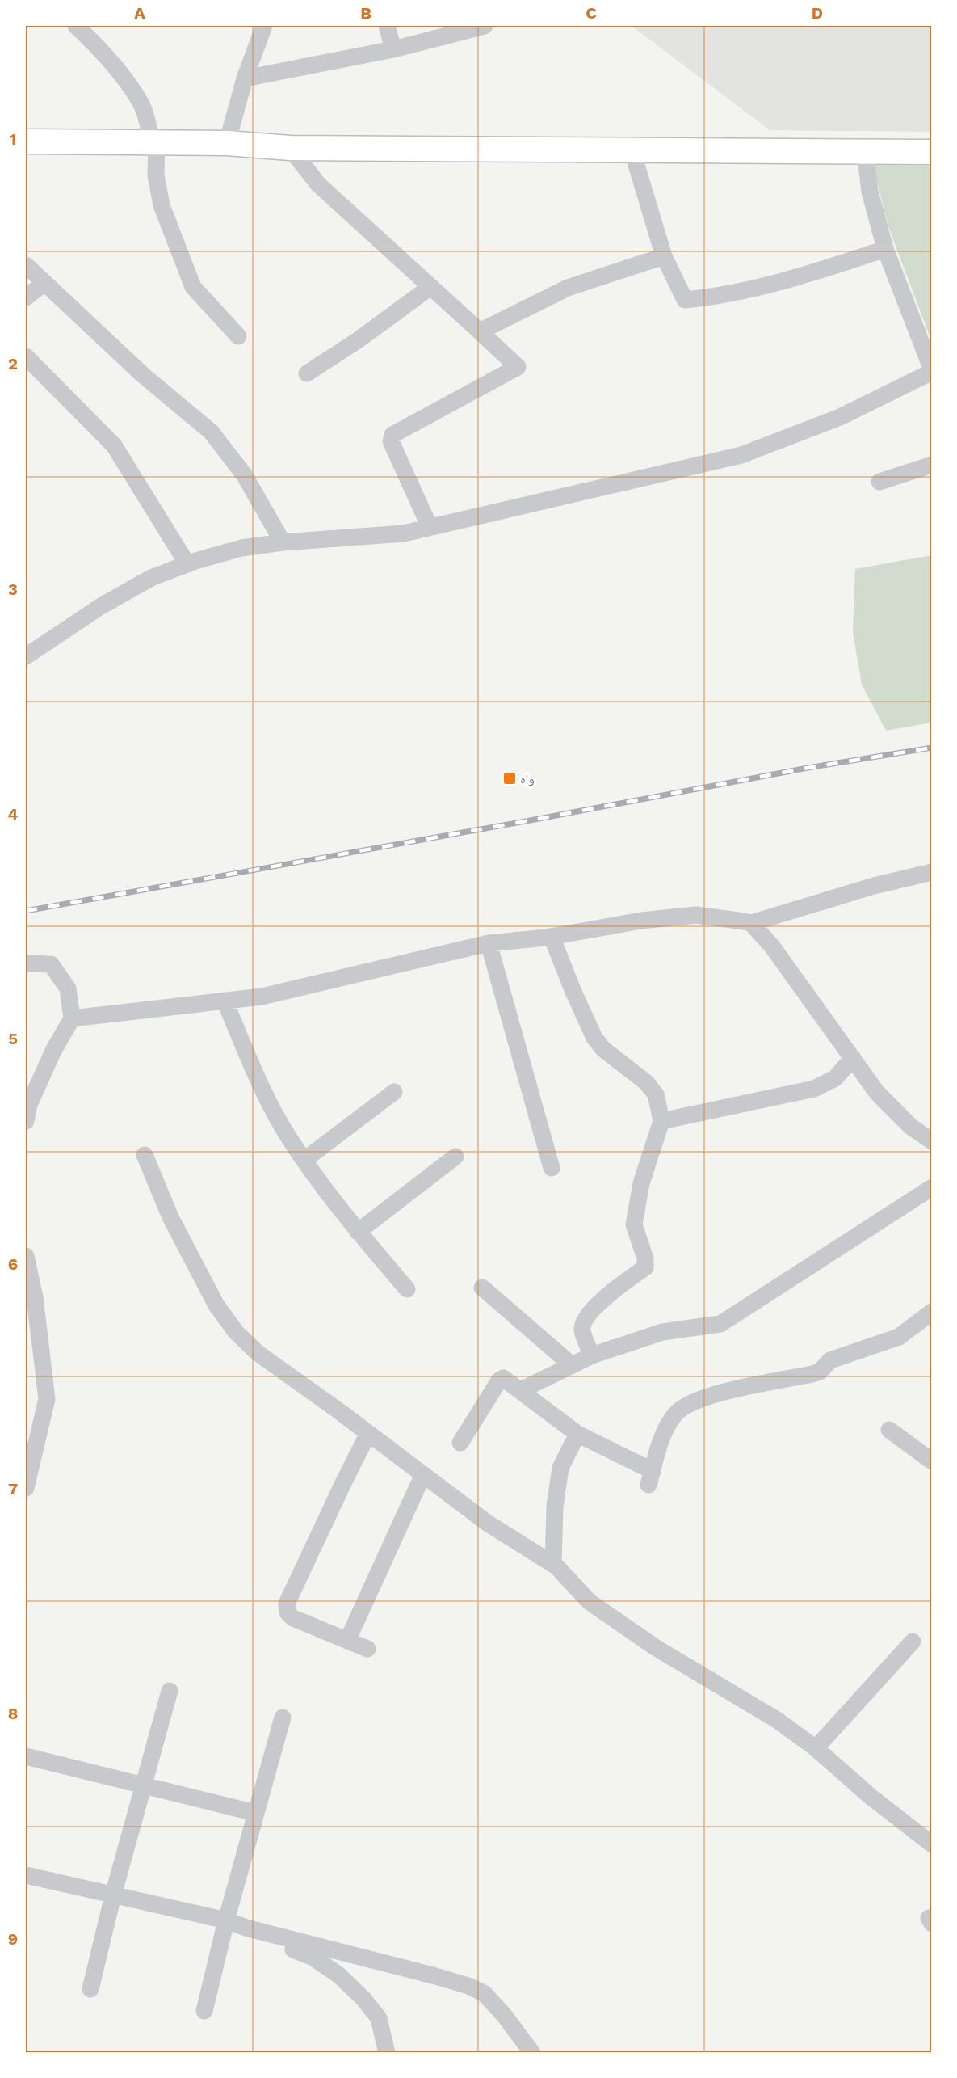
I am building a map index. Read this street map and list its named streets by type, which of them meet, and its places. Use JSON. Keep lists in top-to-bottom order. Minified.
{"places":{"transit":["واہ"]},"grid":{"columns":["A","B","C","D"],"rows":["1","2","3","4","5","6","7","8","9"]}}
